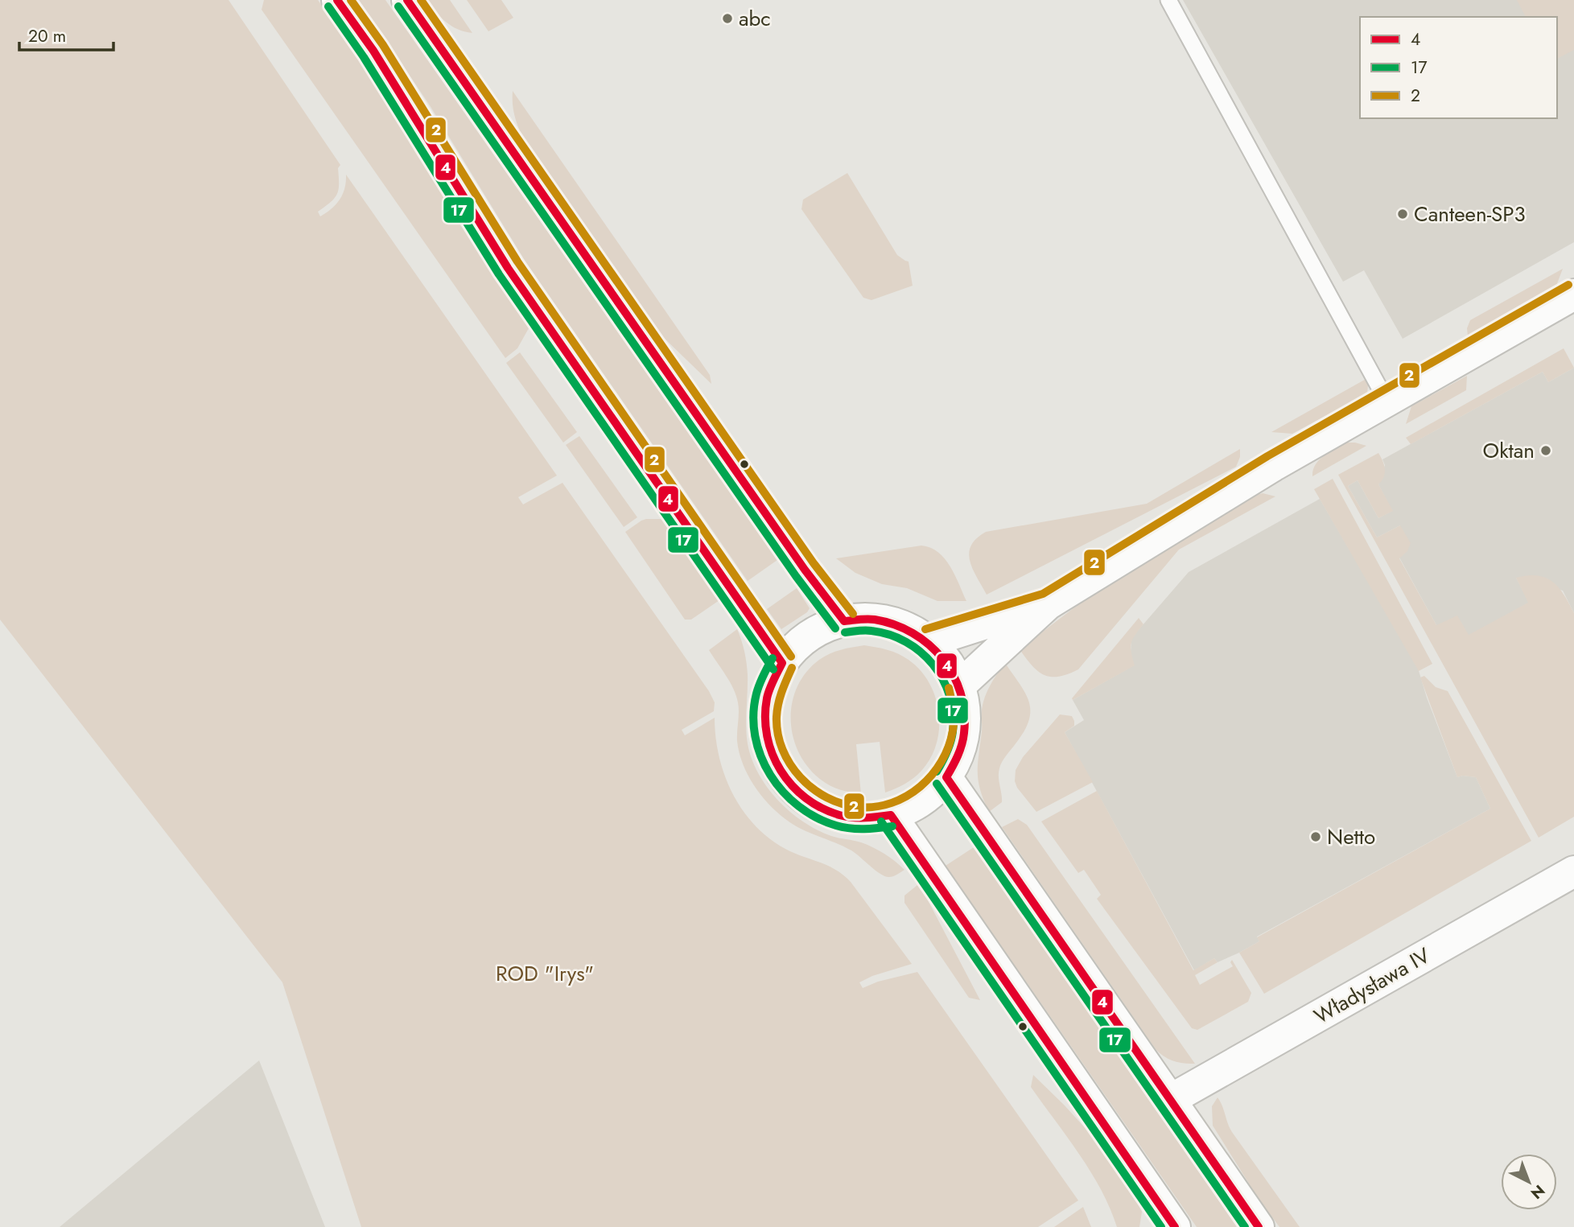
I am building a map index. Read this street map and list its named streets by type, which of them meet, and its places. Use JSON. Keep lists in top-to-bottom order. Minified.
{"streets":{"street":["Władysława IV"]},"parks":["ROD \"Irys\""],"places":["abc","Canteen-SP3","Oktan","Netto"],"lines":["transit line 4","transit line 2","transit line 17"],"legend":["4","17","2"],"scale_bar":"20 m","north":"bottom right"}
